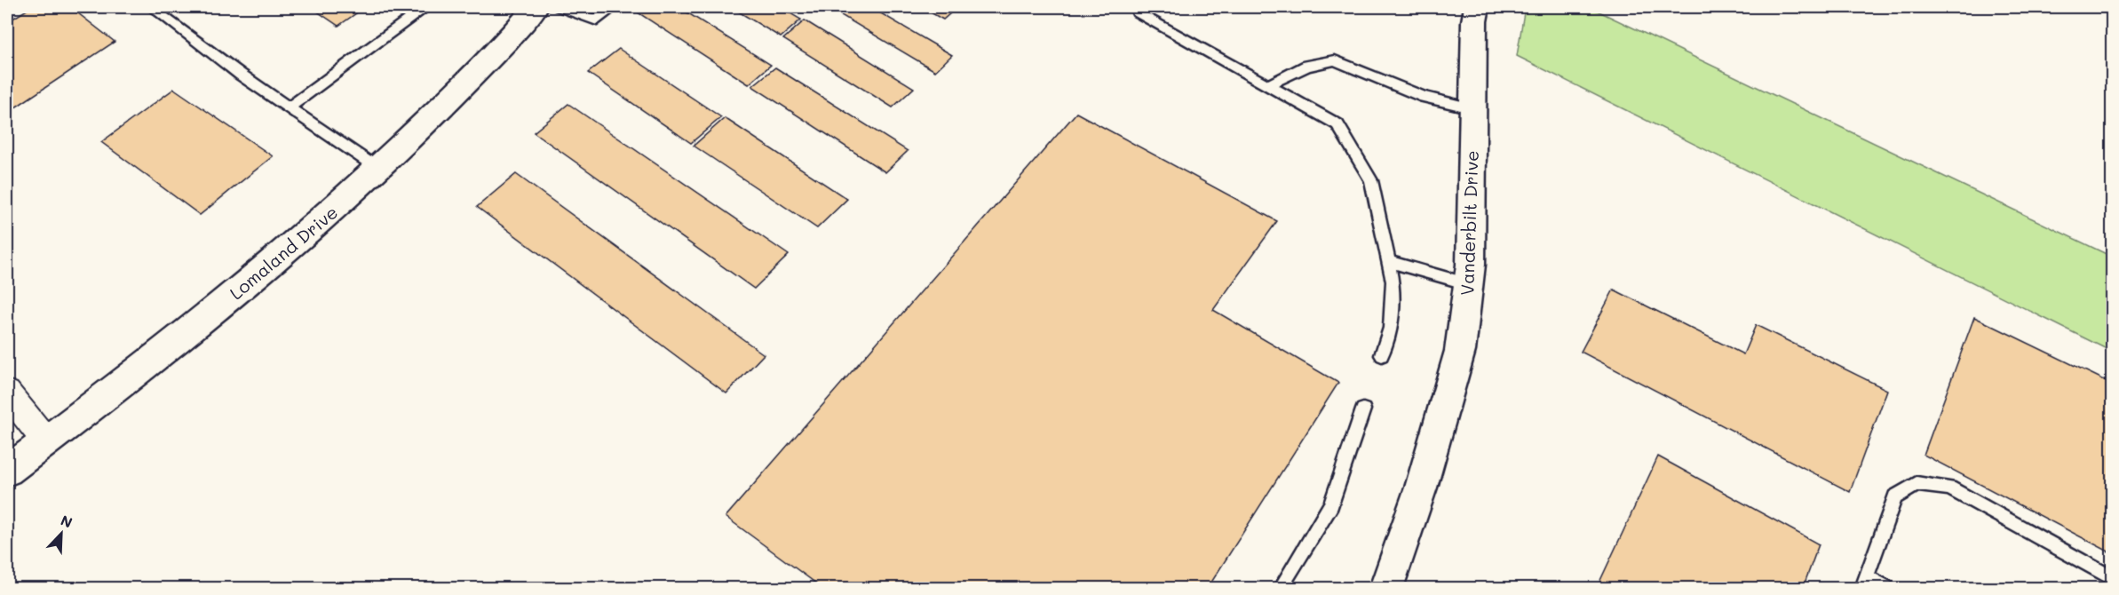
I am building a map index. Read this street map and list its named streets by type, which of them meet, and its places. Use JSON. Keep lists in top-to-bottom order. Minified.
{"streets":{"street":["Vanderbilt Drive","Lomaland Drive"]},"north":"top right"}
